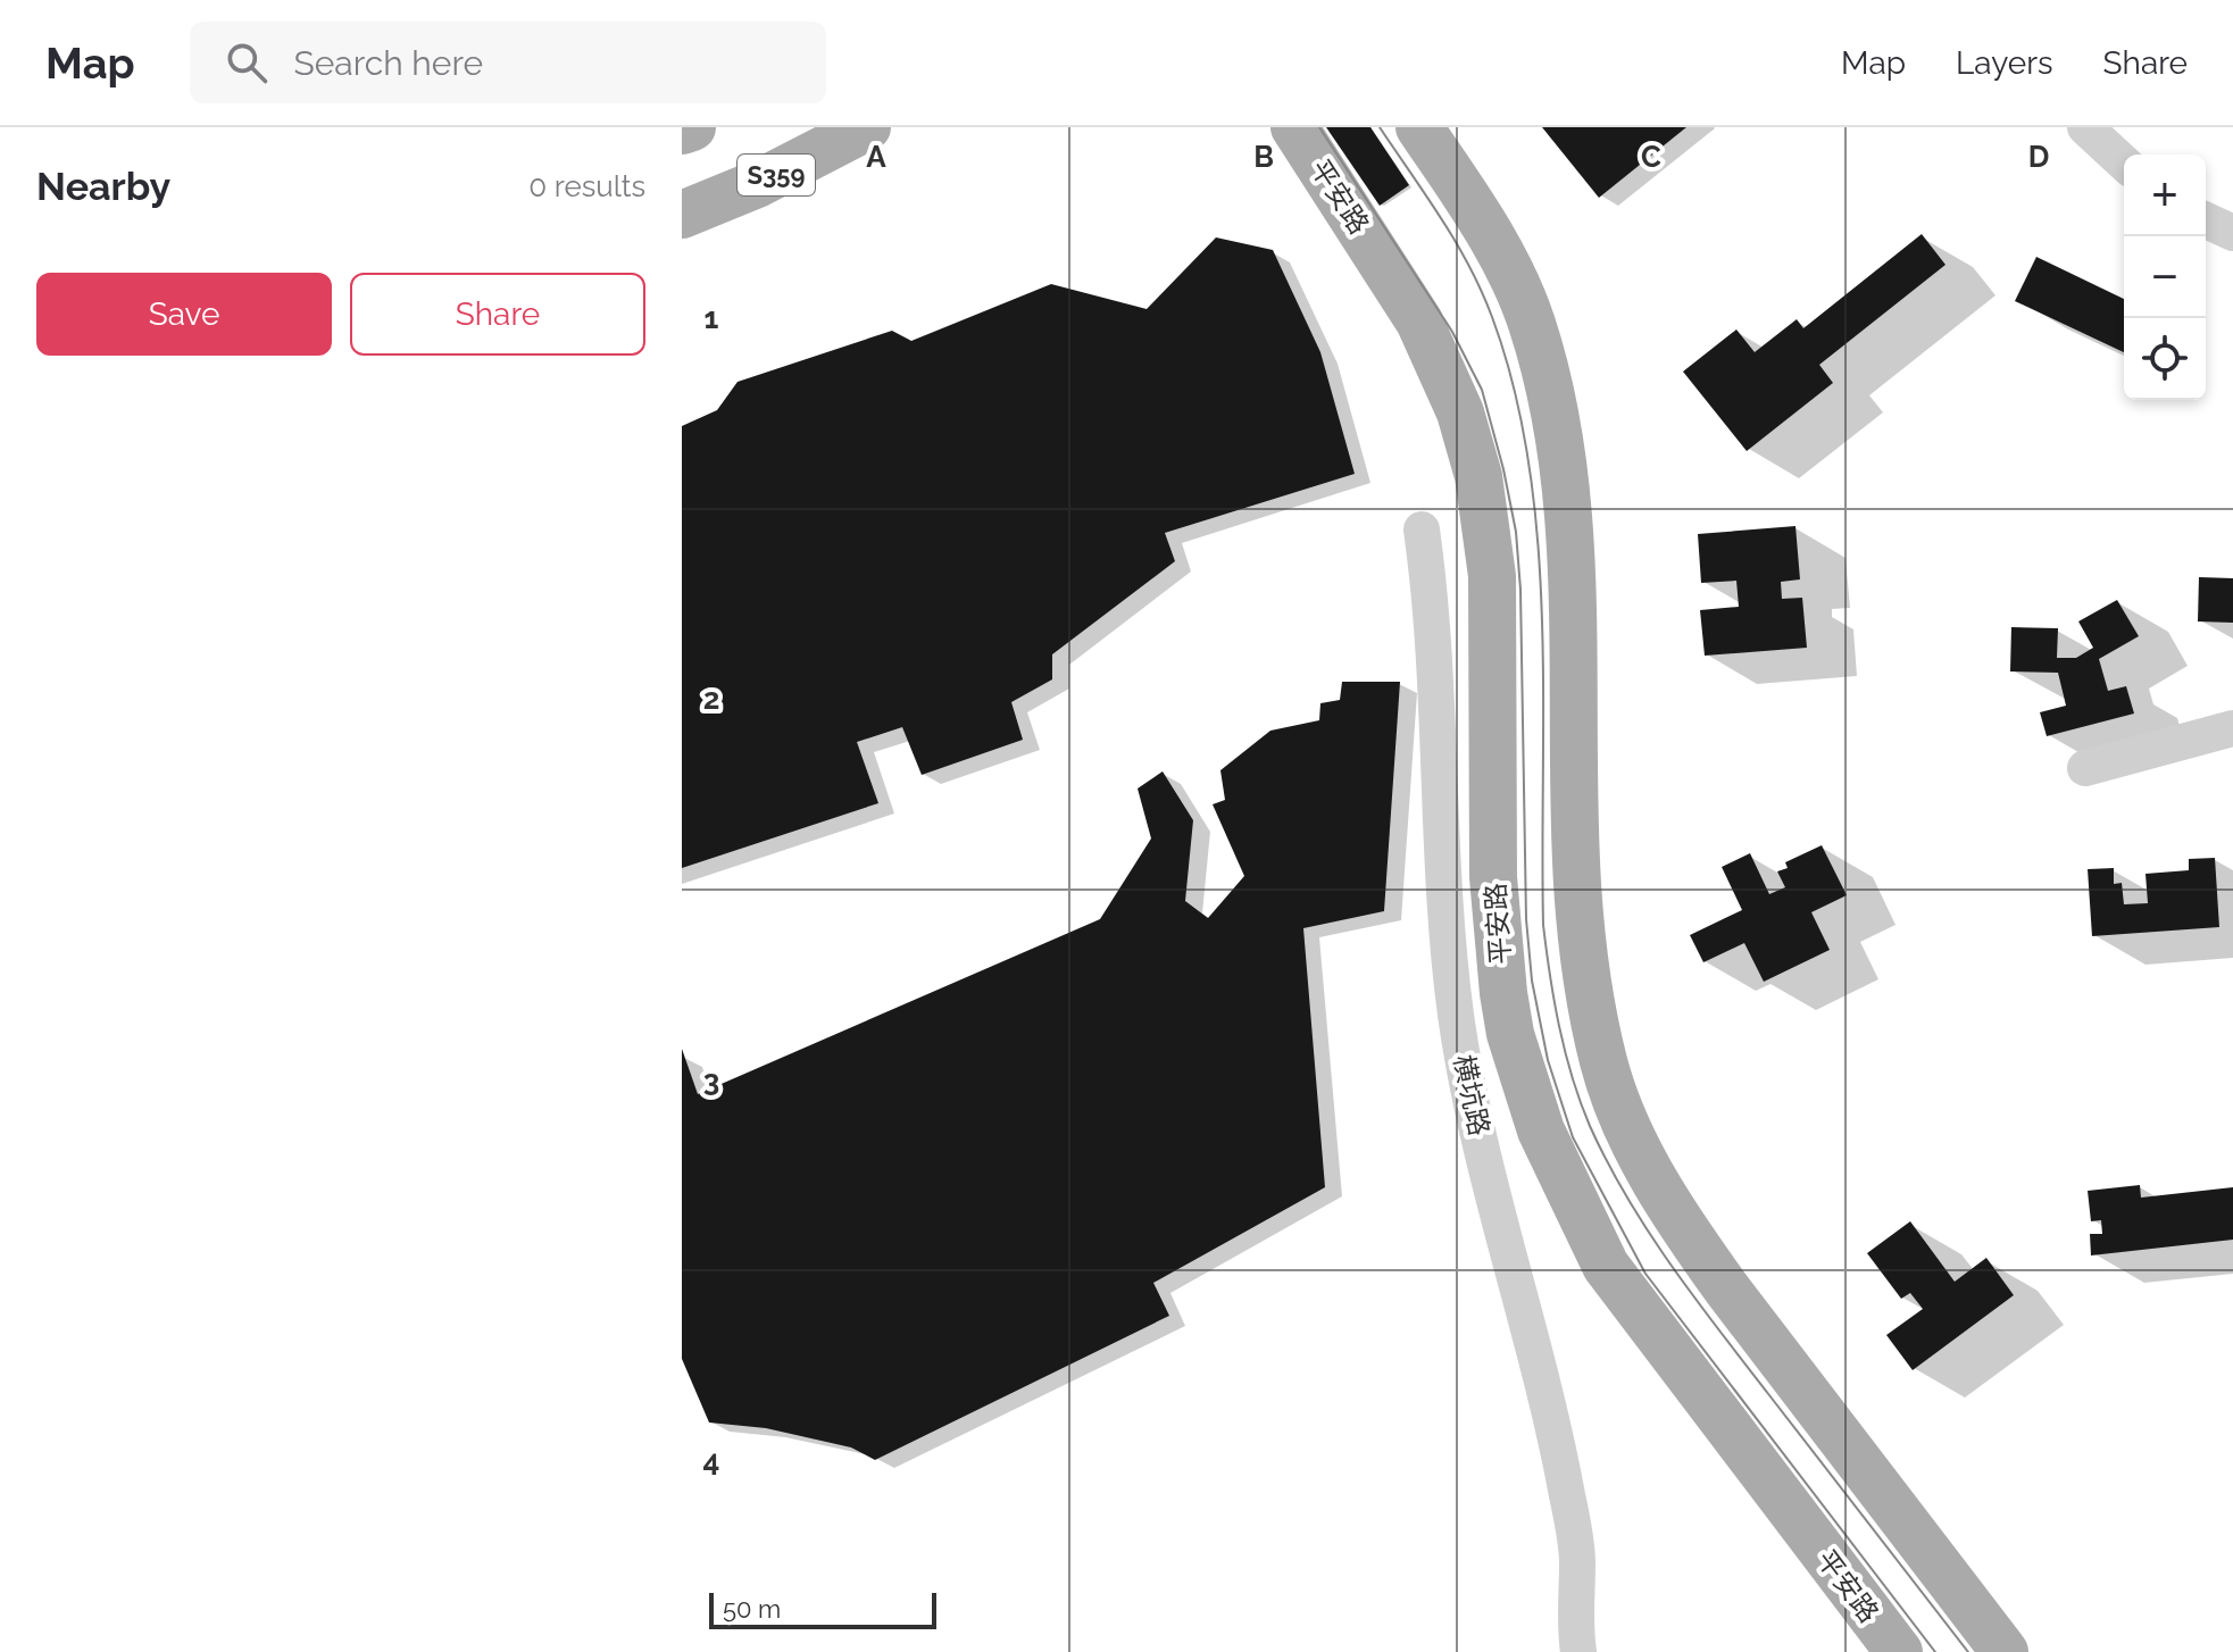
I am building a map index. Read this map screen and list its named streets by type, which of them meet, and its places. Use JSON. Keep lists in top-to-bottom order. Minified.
{"streets":{"main road":["S359","平安路"],"street":["横坑路"]},"scale_bar":"50 m","page":{"header":"Map","search":"Search here","nav":["Map","Layers","Share"],"heading":["Nearby","0 results"],"map_buttons":["+","−"],"buttons":["Save","Share"],"scale":"50 m"},"grid":{"columns":["A","B","C","D"],"rows":["1","2","3","4"]}}
